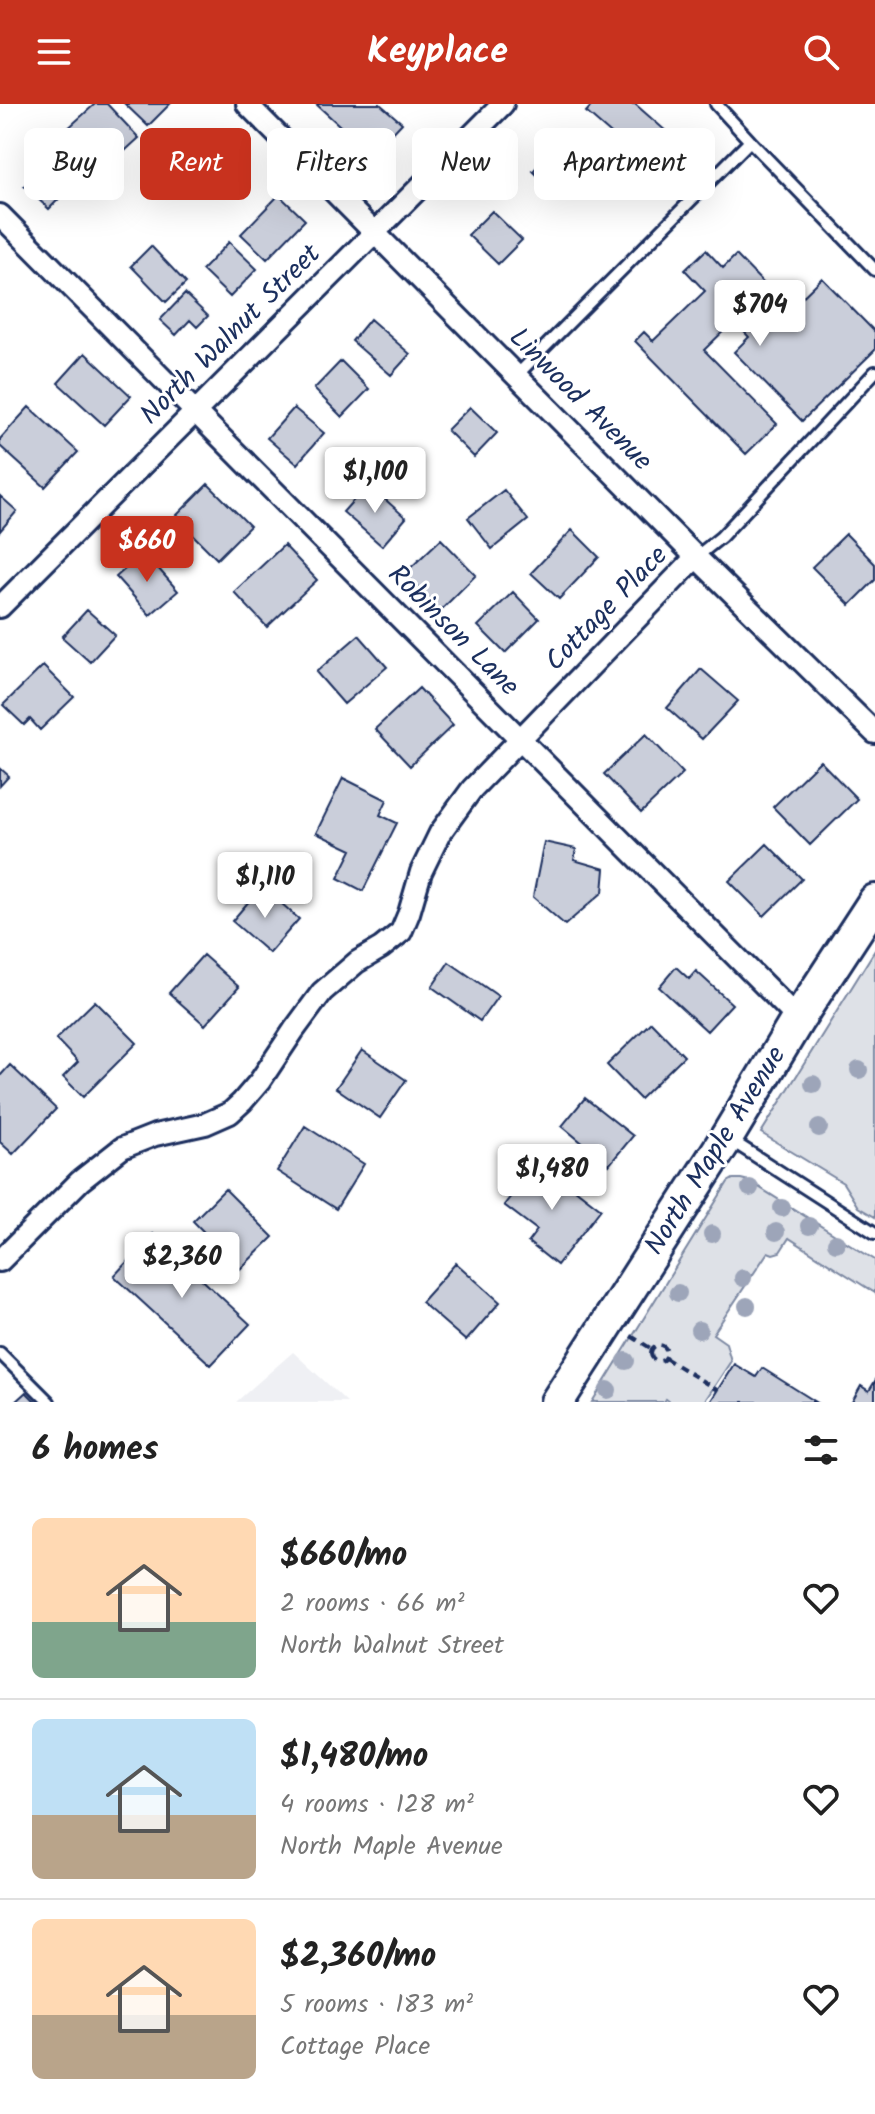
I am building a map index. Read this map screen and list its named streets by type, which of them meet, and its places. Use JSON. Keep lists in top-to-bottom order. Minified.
{"streets":{"main road":["North Maple Avenue"],"street":["North Walnut Street","Linwood Avenue","Cottage Place","Robinson Lane"]},"crossings":[["North Walnut Street","Linwood Avenue"],["North Walnut Street","Robinson Lane"],["Linwood Avenue","Cottage Place"],["Cottage Place","Robinson Lane"],["Robinson Lane","North Maple Avenue"]],"page":{"header":"Keyplace","chip":["Buy","Rent","Filters","New","Apartment"],"price":["$704","$1,100","$660","$1,110","$1,480","$2,360"],"heading":"6 homes","list":[{"name":"$660/mo","note":"2 rooms · 66 m² · North Walnut Street"},{"name":"$1,480/mo","note":"4 rooms · 128 m² · North Maple Avenue"},{"name":"$2,360/mo","note":"5 rooms · 183 m² · Cottage Place"}]}}
